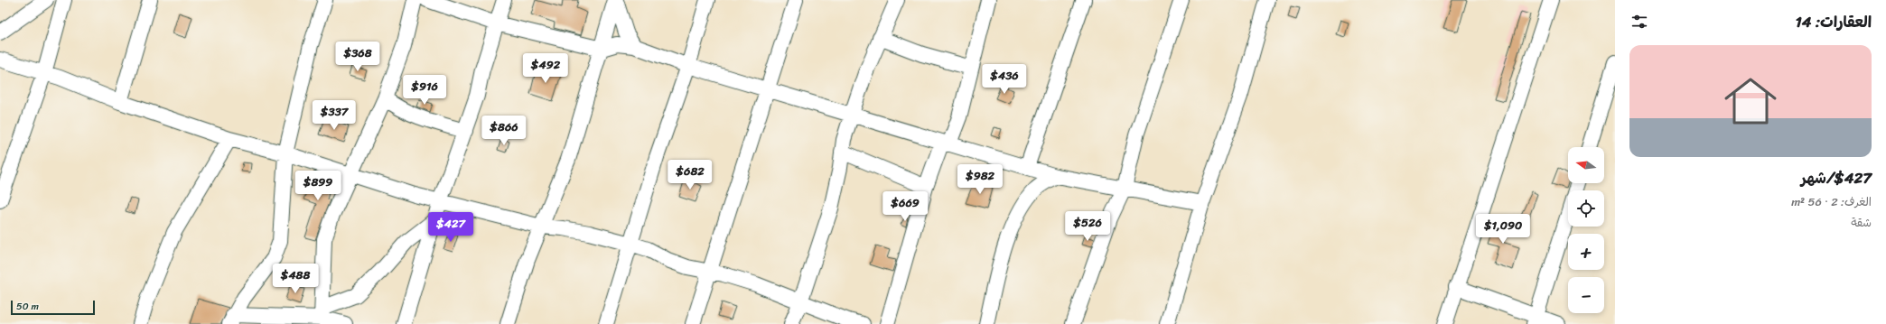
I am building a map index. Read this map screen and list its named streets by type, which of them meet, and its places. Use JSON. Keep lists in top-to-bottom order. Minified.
{"scale_bar":"50 m","north":"left","page":{"heading":"العقارات: 14","price":["$368","$492","$436","$916","$337","$866","$682","$982","$899","$669","$526","$427","$1,090","$488"],"list":[{"name":"$427/شهر","note":"الغرف: 2 · 56 m² · شقة"}],"map_buttons":["+","−"],"scale":"50 m"}}
